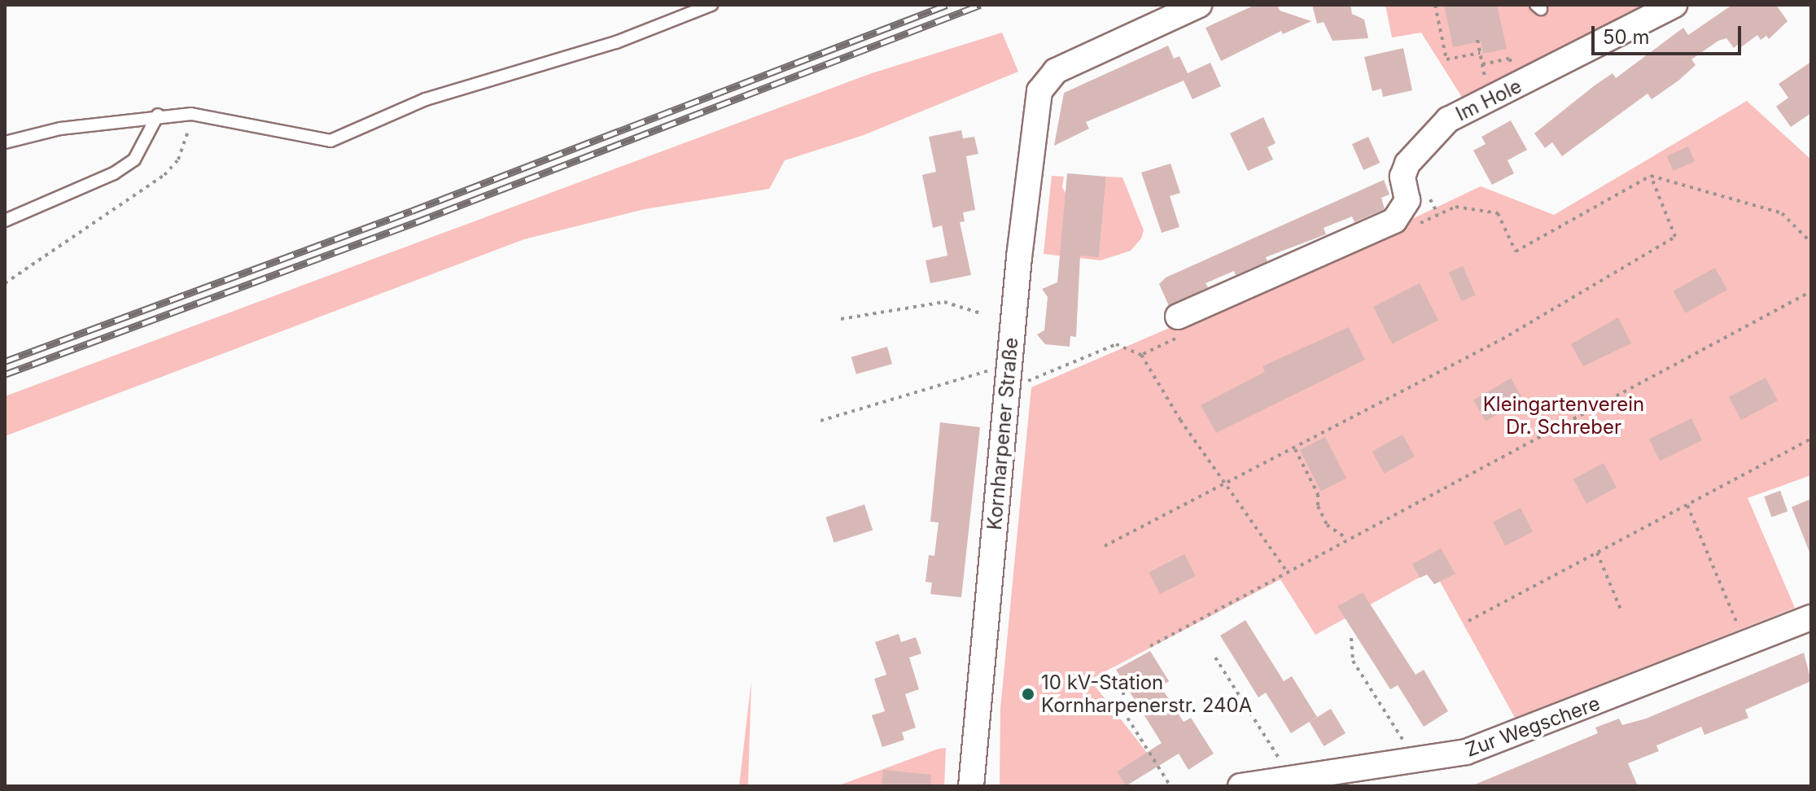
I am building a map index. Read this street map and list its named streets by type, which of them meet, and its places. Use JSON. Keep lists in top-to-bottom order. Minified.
{"streets":{"street":["Im Hole","Kornharpener Straße","Zur Wegschere"]},"parks":["Kleingartenverein Dr. Schreber"],"places":["10 kV-Station Kornharpenerstr. 240A"],"scale_bar":"50 m"}
